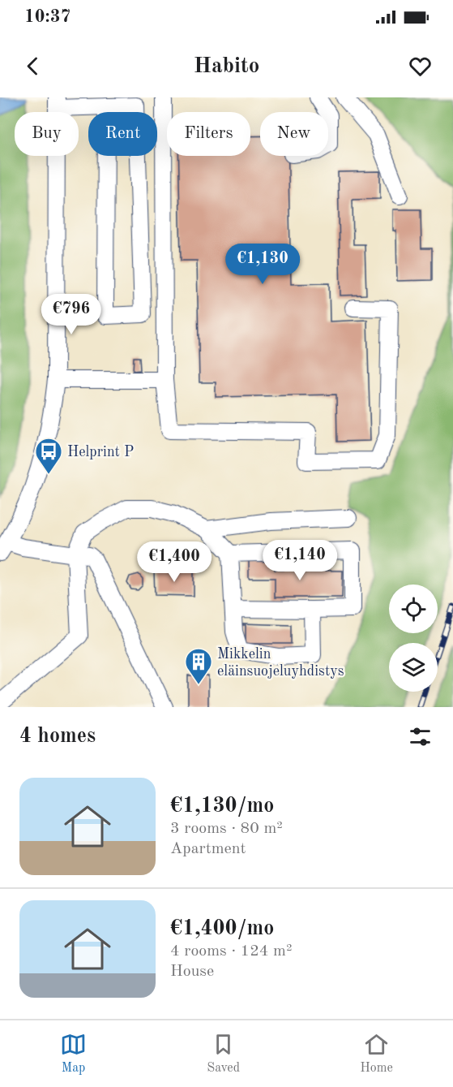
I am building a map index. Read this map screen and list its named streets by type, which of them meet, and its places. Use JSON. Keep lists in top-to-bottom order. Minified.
{"places":{"bus stop":["Helprint P"],"building":["Mikkelin eläinsuojeluyhdistys"]},"page":{"status":"10:37","header":"Habito","chip":["Buy","Rent","Filters","New"],"price":["€1,130","€796","€1,140","€1,400"],"heading":"4 homes","list":[{"name":"€1,130/mo","note":"3 rooms · 80 m² · Apartment"},{"name":"€1,400/mo","note":"4 rooms · 124 m² · House"}],"tabs":["Map","Saved","Home"]}}
